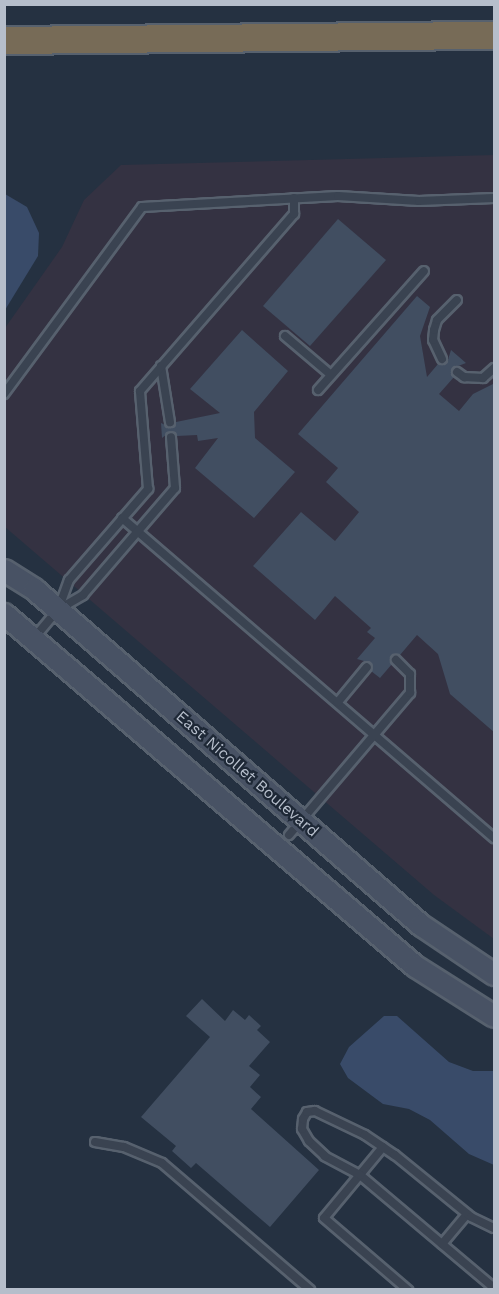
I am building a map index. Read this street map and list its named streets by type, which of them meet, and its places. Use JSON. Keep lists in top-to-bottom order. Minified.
{"streets":{"street":["East Nicollet Boulevard"]}}
